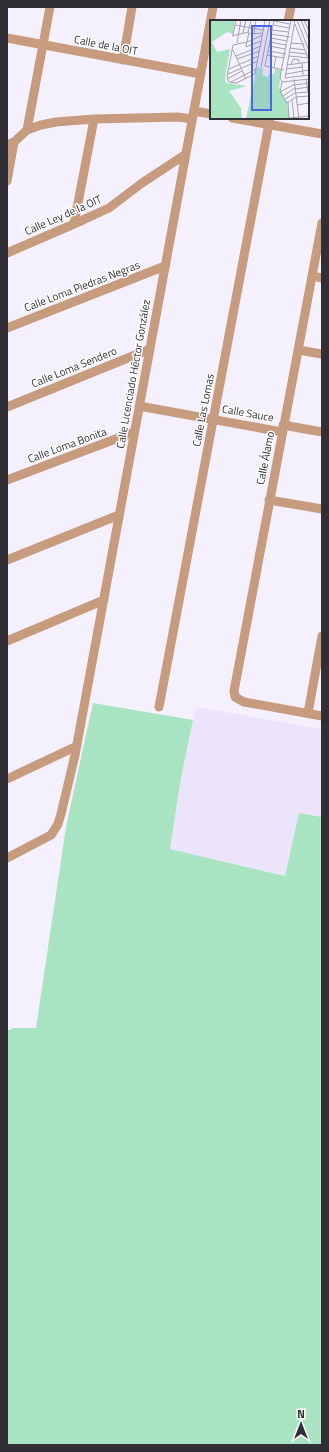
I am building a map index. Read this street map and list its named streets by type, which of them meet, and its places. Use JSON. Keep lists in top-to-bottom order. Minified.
{"streets":{"street":["Calle de la OIT","Calle Ley de la OIT","Calle Loma Piedras Negras","Calle Loma Sendero","Calle Licenciado Héctor González","Calle Las Lomas","Calle Sauce","Calle Loma Bonita","Calle Álamo"]},"crossings":[["Calle de la OIT","Calle Licenciado Héctor González"],["Calle Ley de la OIT","Calle Licenciado Héctor González"],["Calle Loma Piedras Negras","Calle Licenciado Héctor González"],["Calle Loma Sendero","Calle Licenciado Héctor González"],["Calle Licenciado Héctor González","Calle Sauce"],["Calle Licenciado Héctor González","Calle Loma Bonita"],["Calle Las Lomas","Calle Sauce"],["Calle Sauce","Calle Álamo"]],"north":"top"}
